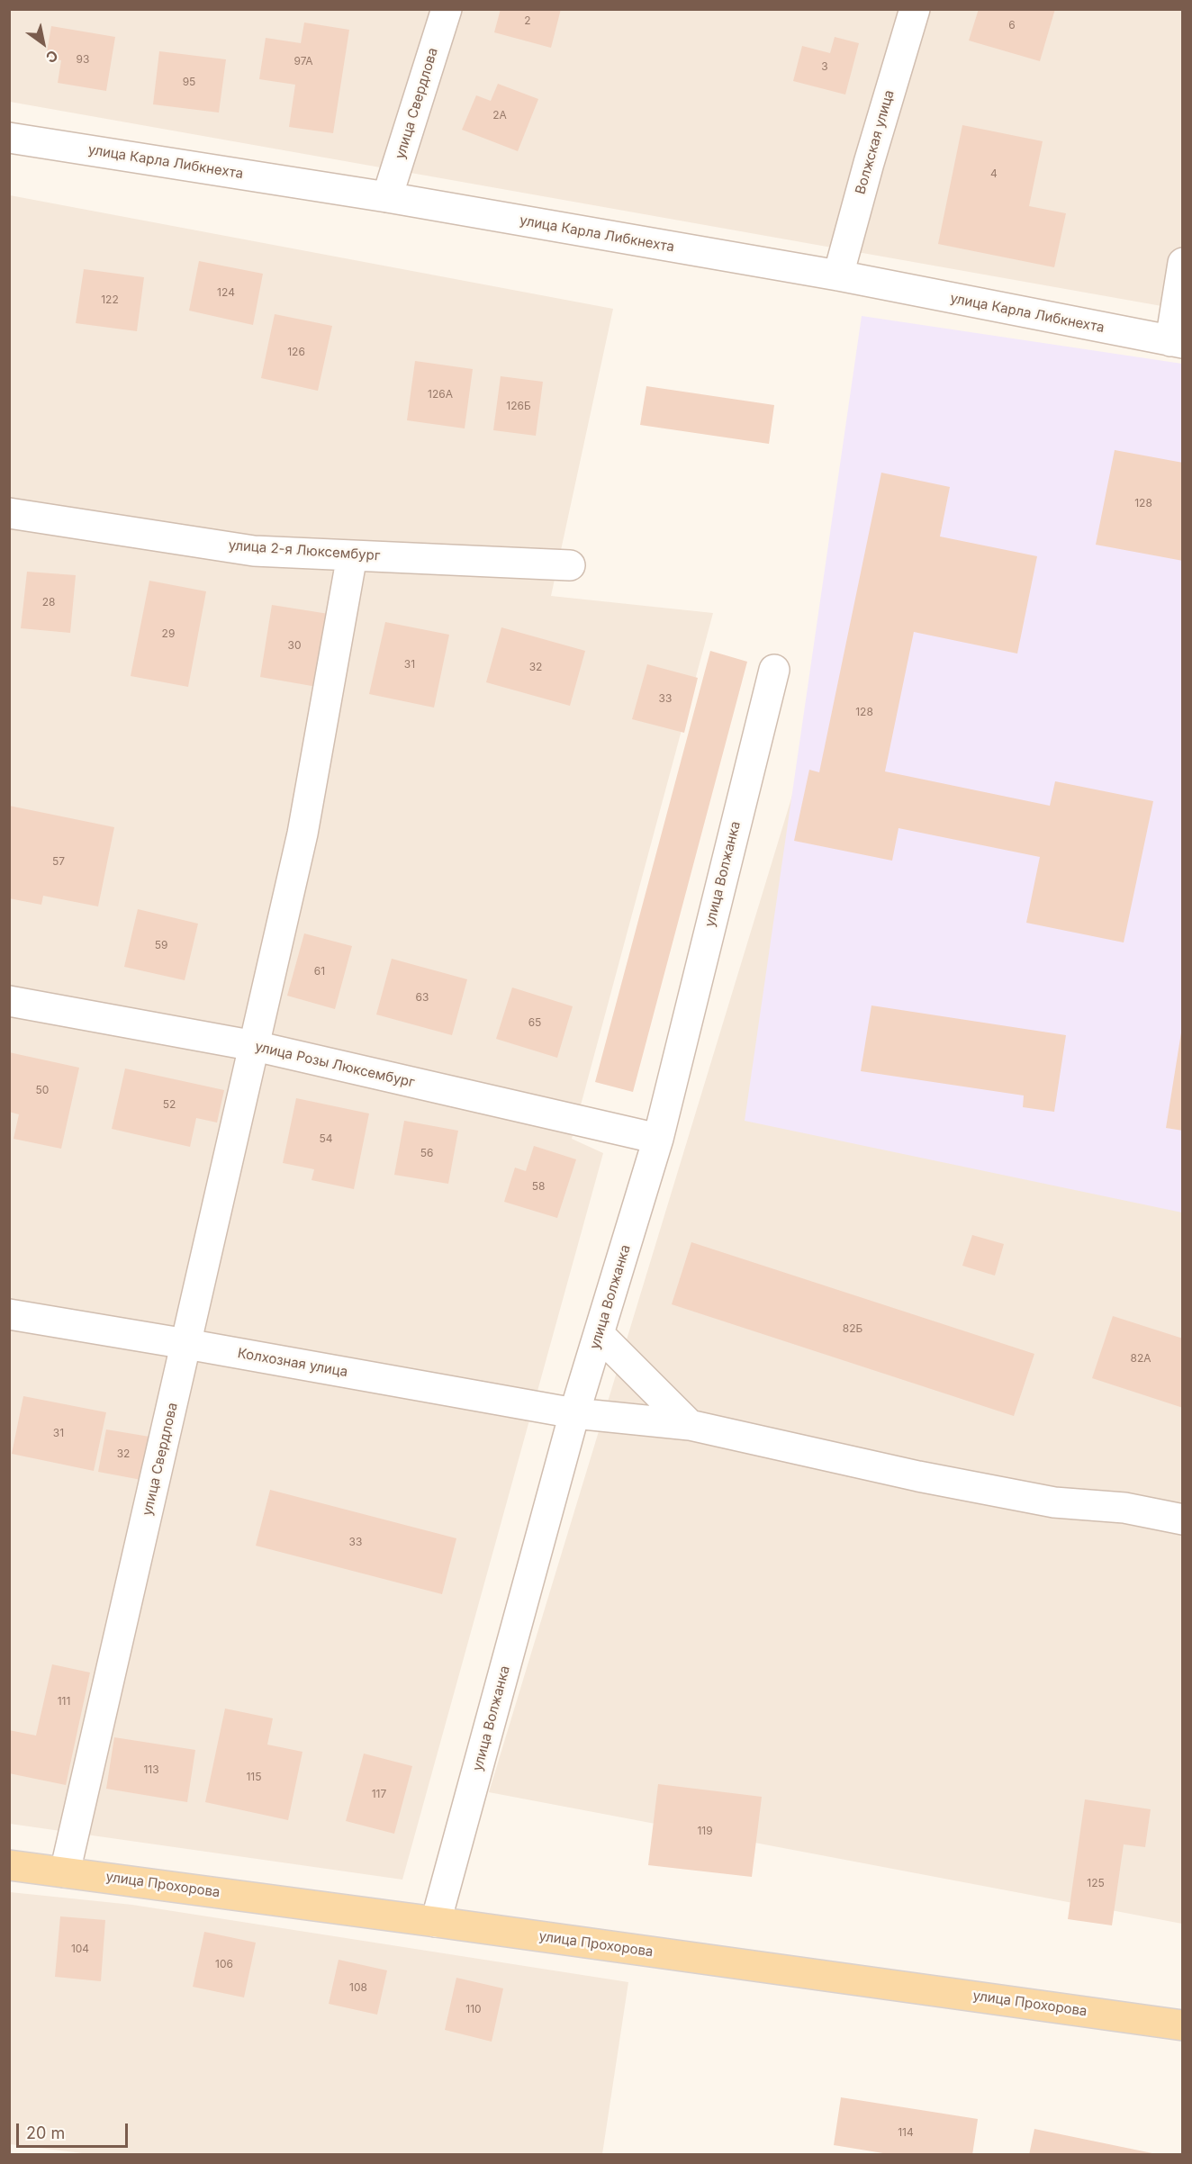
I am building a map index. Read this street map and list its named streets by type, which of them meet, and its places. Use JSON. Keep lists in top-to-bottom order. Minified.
{"streets":{"main road":["улица Прохорова"],"street":["улица Свердлова","Волжская улица","улица Карла Либкнехта","улица 2-я Люксембург","улица Волжанка","улица Розы Люксембург","Колхозная улица"]},"crossings":[["улица Свердлова","улица Карла Либкнехта"],["улица Свердлова","улица 2-я Люксембург"],["улица Свердлова","улица Розы Люксембург"],["улица Свердлова","Колхозная улица"],["улица Свердлова","улица Прохорова"],["Волжская улица","улица Карла Либкнехта"],["улица Волжанка","улица Розы Люксембург"],["улица Волжанка","Колхозная улица"],["улица Волжанка","улица Прохорова"]],"house_numbers":["2","6","93","97А","3","95","2А","4","124","122","126","126А","126Б","128","28","29","30","31","32","33","128","57","59","61","63","65","50","52","54","56","58","82Б","82А","31","32","33","111","113","115","117","119","125","104","106","108","110","114"],"scale_bar":"20 m","north":"bottom right"}
